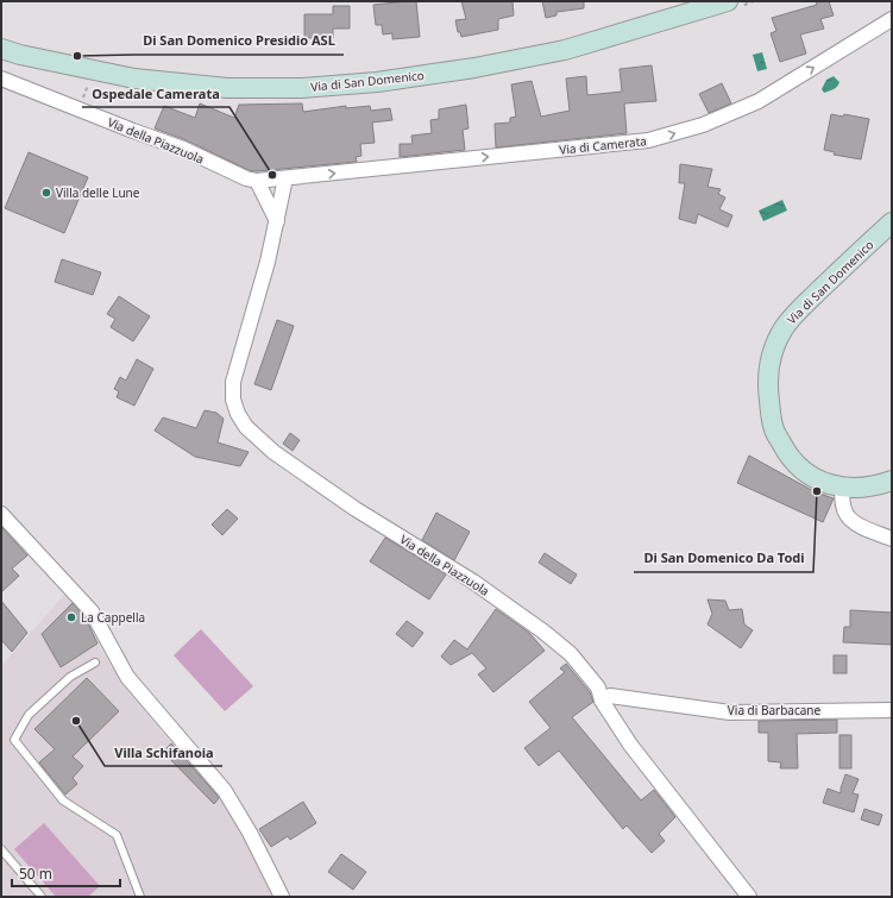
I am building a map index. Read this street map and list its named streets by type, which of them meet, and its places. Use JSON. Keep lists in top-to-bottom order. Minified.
{"streets":{"main road":["Via di San Domenico"],"street":["Via della Piazzuola","Via di Camerata","Via di Barbacane"]},"crossings":[["Via della Piazzuola","Via di Camerata"],["Via della Piazzuola","Via di Barbacane"]],"one_way":["Via di Camerata"],"places":["Di San Domenico Presidio ASL","Ospedale Camerata","Villa delle Lune","Di San Domenico Da Todi","La Cappella","Villa Schifanoia"],"scale_bar":"50 m"}
